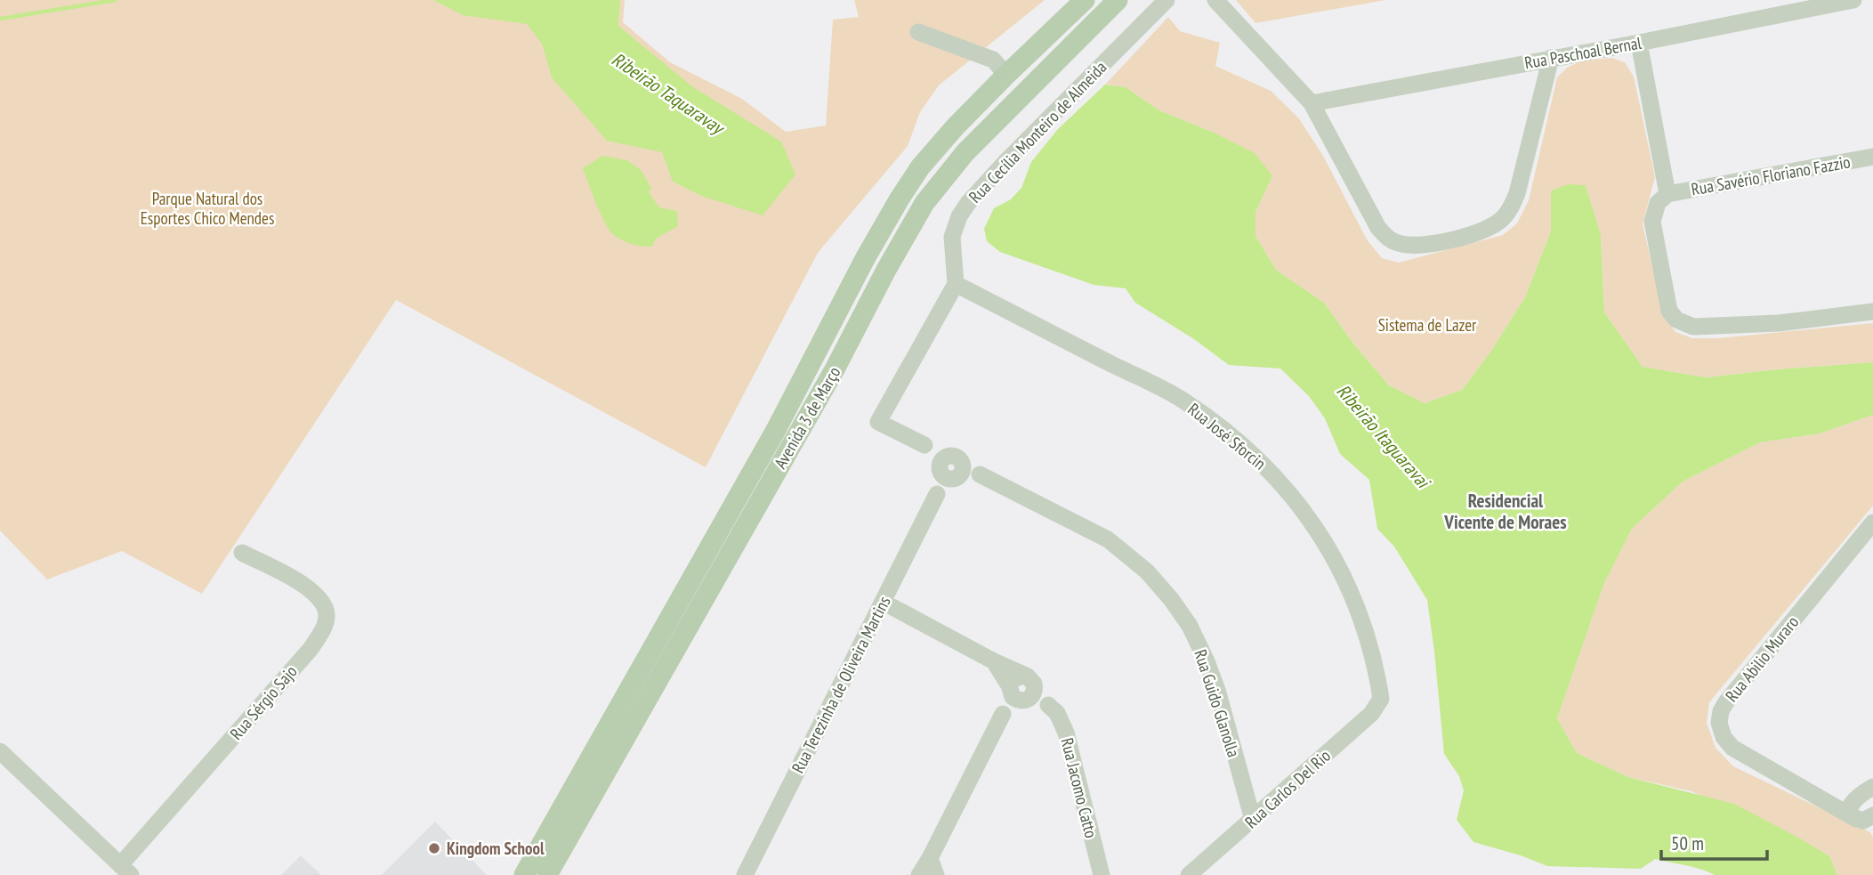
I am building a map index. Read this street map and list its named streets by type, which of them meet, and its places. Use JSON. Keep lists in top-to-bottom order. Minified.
{"streets":{"main road":["Avenida 3 de Março"],"street":["Rua Paschoal Bernal","Rua Cecília Monteiro de Almeida","Rua Savério Floriano Fazzio","Rua José Sforcin","Rua Abilio Muraro","Rua Terezinha de Oliveira Martins","Rua Sérgio Sajo","Rua Guido Glanolla","Rua Jacomo Catto","Rua Carlos Del Rio"]},"crossings":[["Rua Cecília Monteiro de Almeida","Rua José Sforcin"],["Rua Cecília Monteiro de Almeida","Rua Guido Glanolla"],["Rua José Sforcin","Rua Guido Glanolla"],["Rua José Sforcin","Rua Carlos Del Rio"],["Rua Terezinha de Oliveira Martins","Rua Guido Glanolla"],["Rua Terezinha de Oliveira Martins","Rua Jacomo Catto"],["Rua Guido Glanolla","Rua Carlos Del Rio"]],"districts":["Residencial Vicente de Moraes"],"water":["Ribeirão Taquaravay","Ribeirão Itaguaravai"],"parks":["Parque Natural dos Esportes Chico Mendes","Sistema de Lazer"],"places":["Kingdom School"],"scale_bar":"50 m"}
